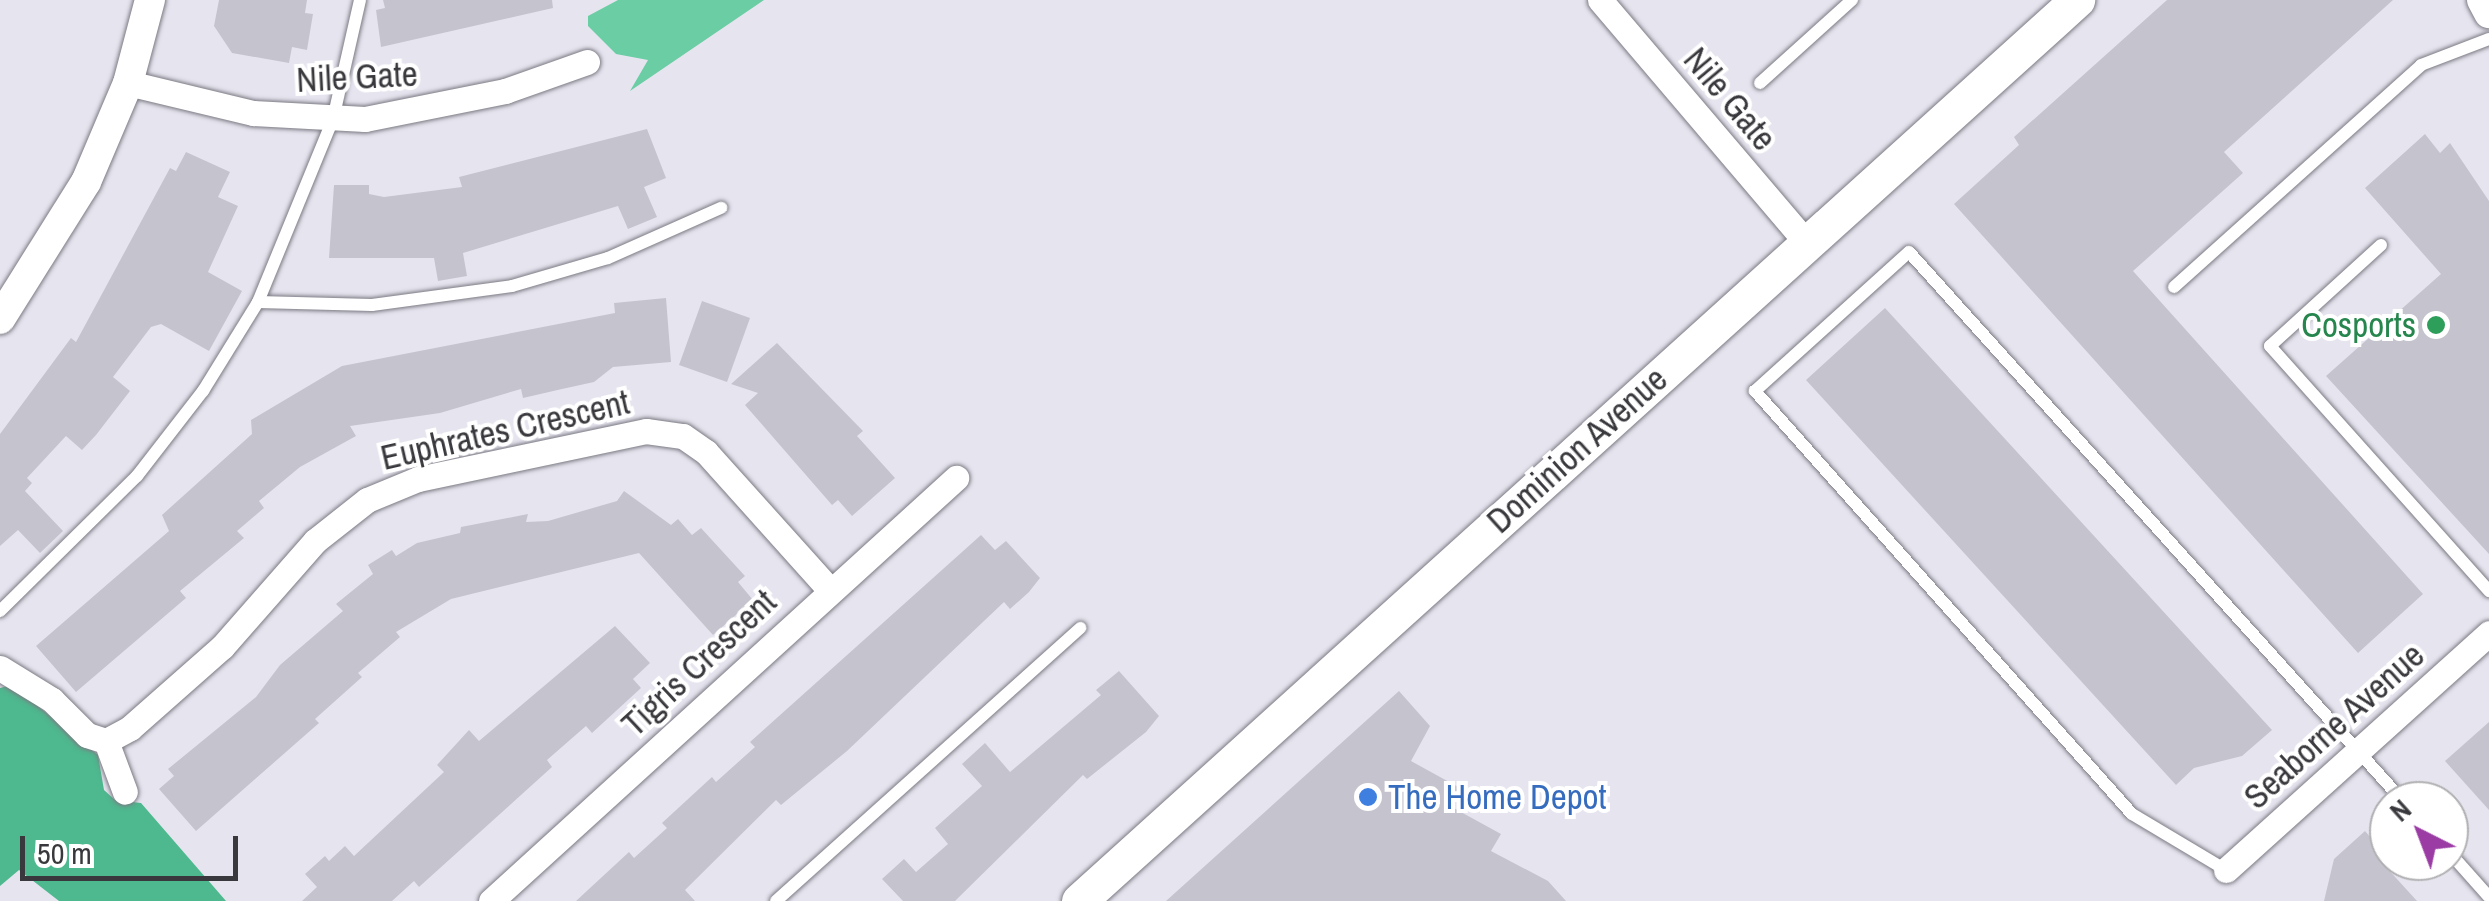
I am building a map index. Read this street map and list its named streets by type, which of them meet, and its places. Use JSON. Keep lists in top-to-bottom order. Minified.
{"streets":{"main road":["Dominion Avenue"],"street":["Nile Gate","Euphrates Crescent","Tigris Crescent","Seaborne Avenue"]},"crossings":[["Nile Gate","Dominion Avenue"],["Euphrates Crescent","Tigris Crescent"]],"places":["Cosports","The Home Depot"],"scale_bar":"50 m","north":"top left"}
